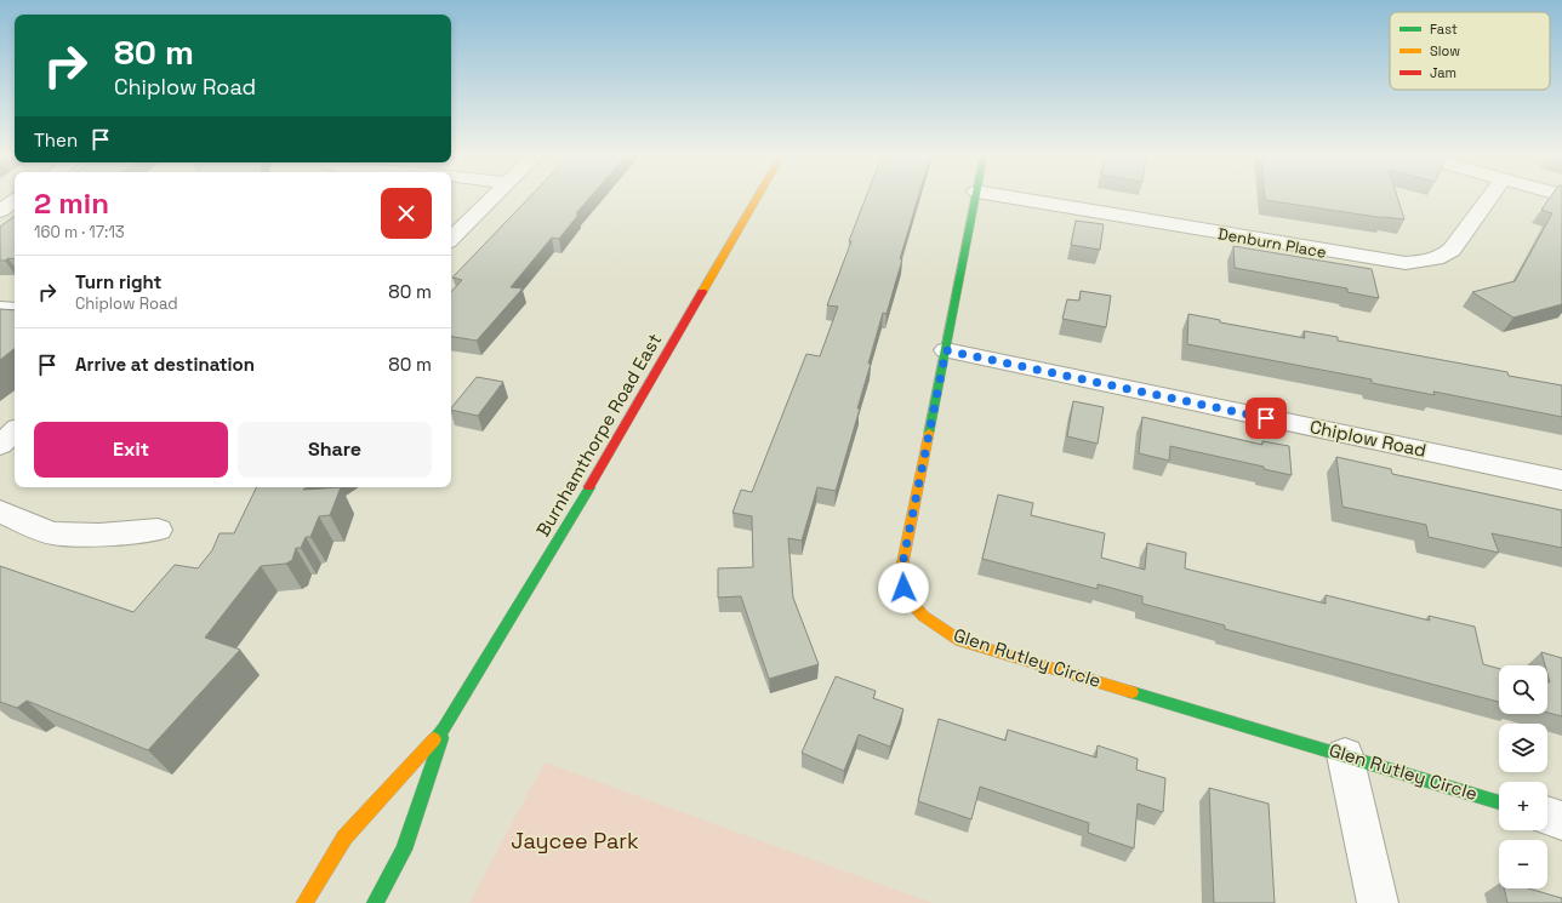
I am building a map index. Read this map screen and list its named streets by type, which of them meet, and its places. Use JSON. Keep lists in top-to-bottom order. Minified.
{"streets":{"street":["Denburn Place","Burnhamthorpe Road East","Chiplow Road","Glen Rutley Circle"]},"crossings":[["Chiplow Road","Glen Rutley Circle"]],"parks":["Jaycee Park"],"legend":["Fast","Slow","Jam"],"page":{"turn":["80 m","Chiplow Road"],"then":"Then","heading":["2 min","160 m · 17:13"],"list":[{"name":"Turn right","note":"Chiplow Road","value":"80 m"},{"name":"Arrive at destination","value":"80 m"}],"buttons":["Exit","Share"],"map_buttons":["+","−"]}}
